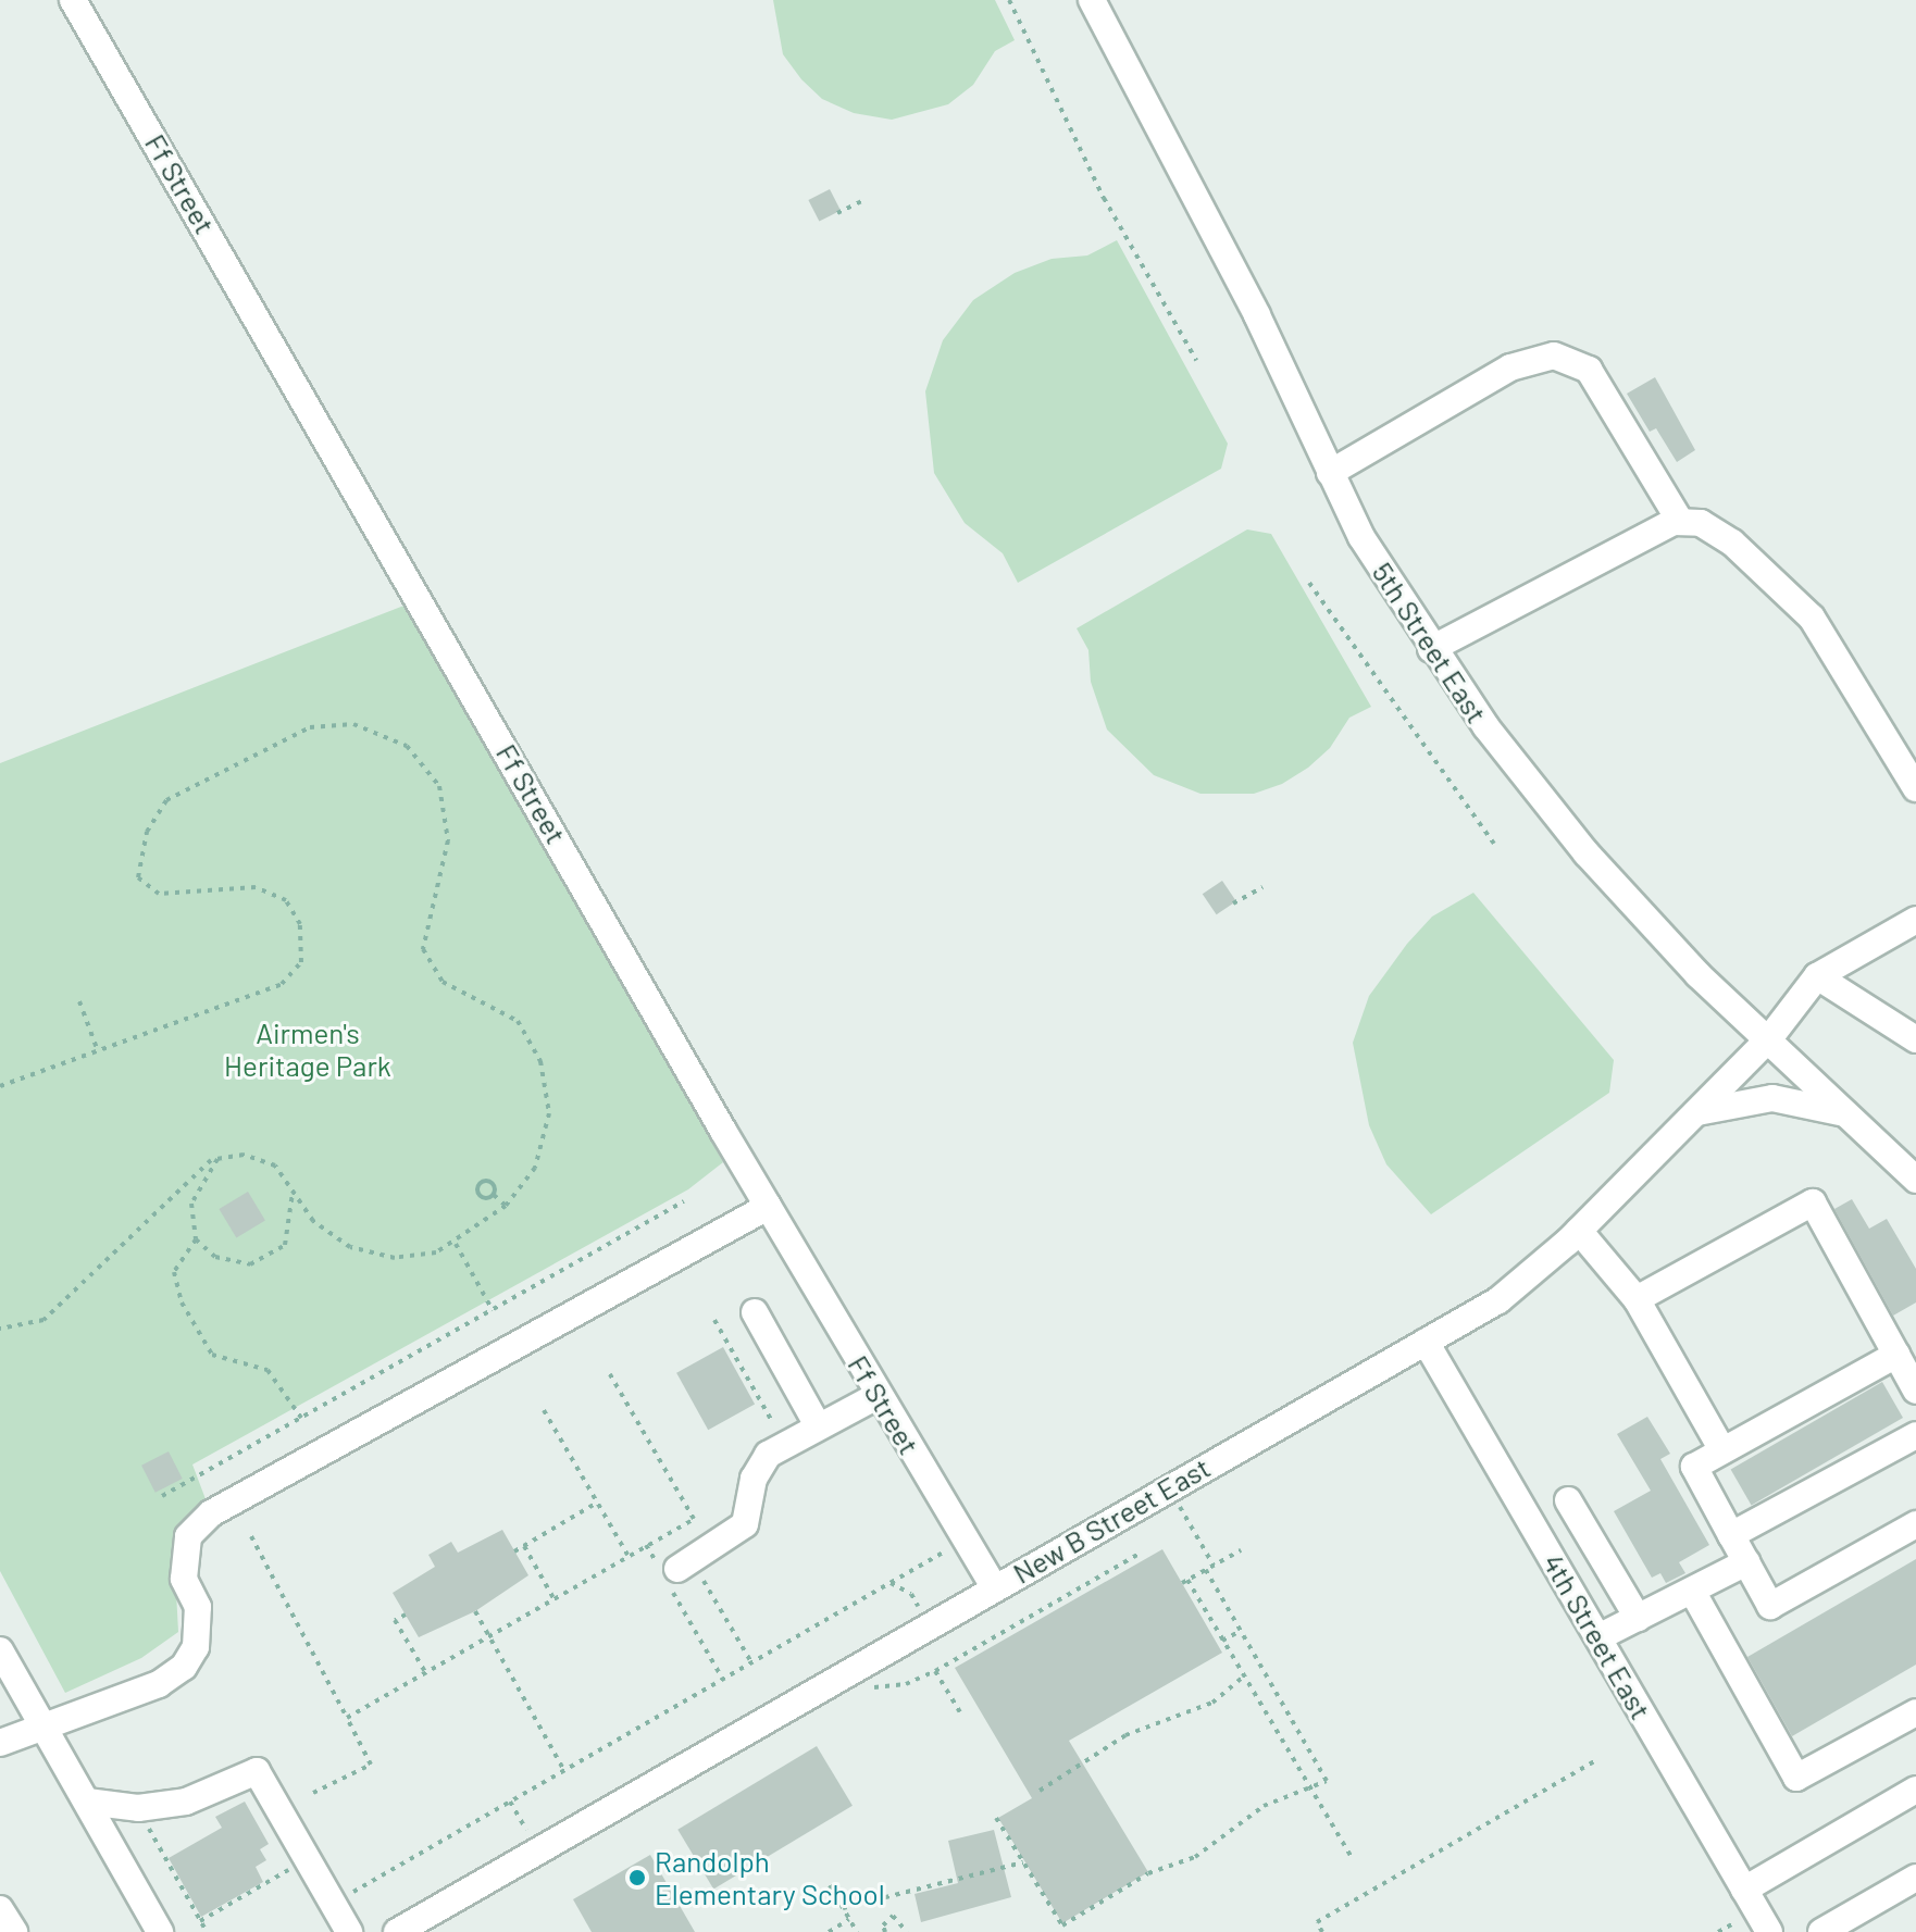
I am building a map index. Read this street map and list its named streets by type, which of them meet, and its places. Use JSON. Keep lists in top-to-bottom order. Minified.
{"streets":{"street":["Ff Street","5th Street East","New B Street East","4th Street East"]},"crossings":[["Ff Street","New B Street East"],["5th Street East","New B Street East"],["New B Street East","4th Street East"]],"parks":["Airmen's Heritage Park"],"places":["Randolph Elementary School"]}
